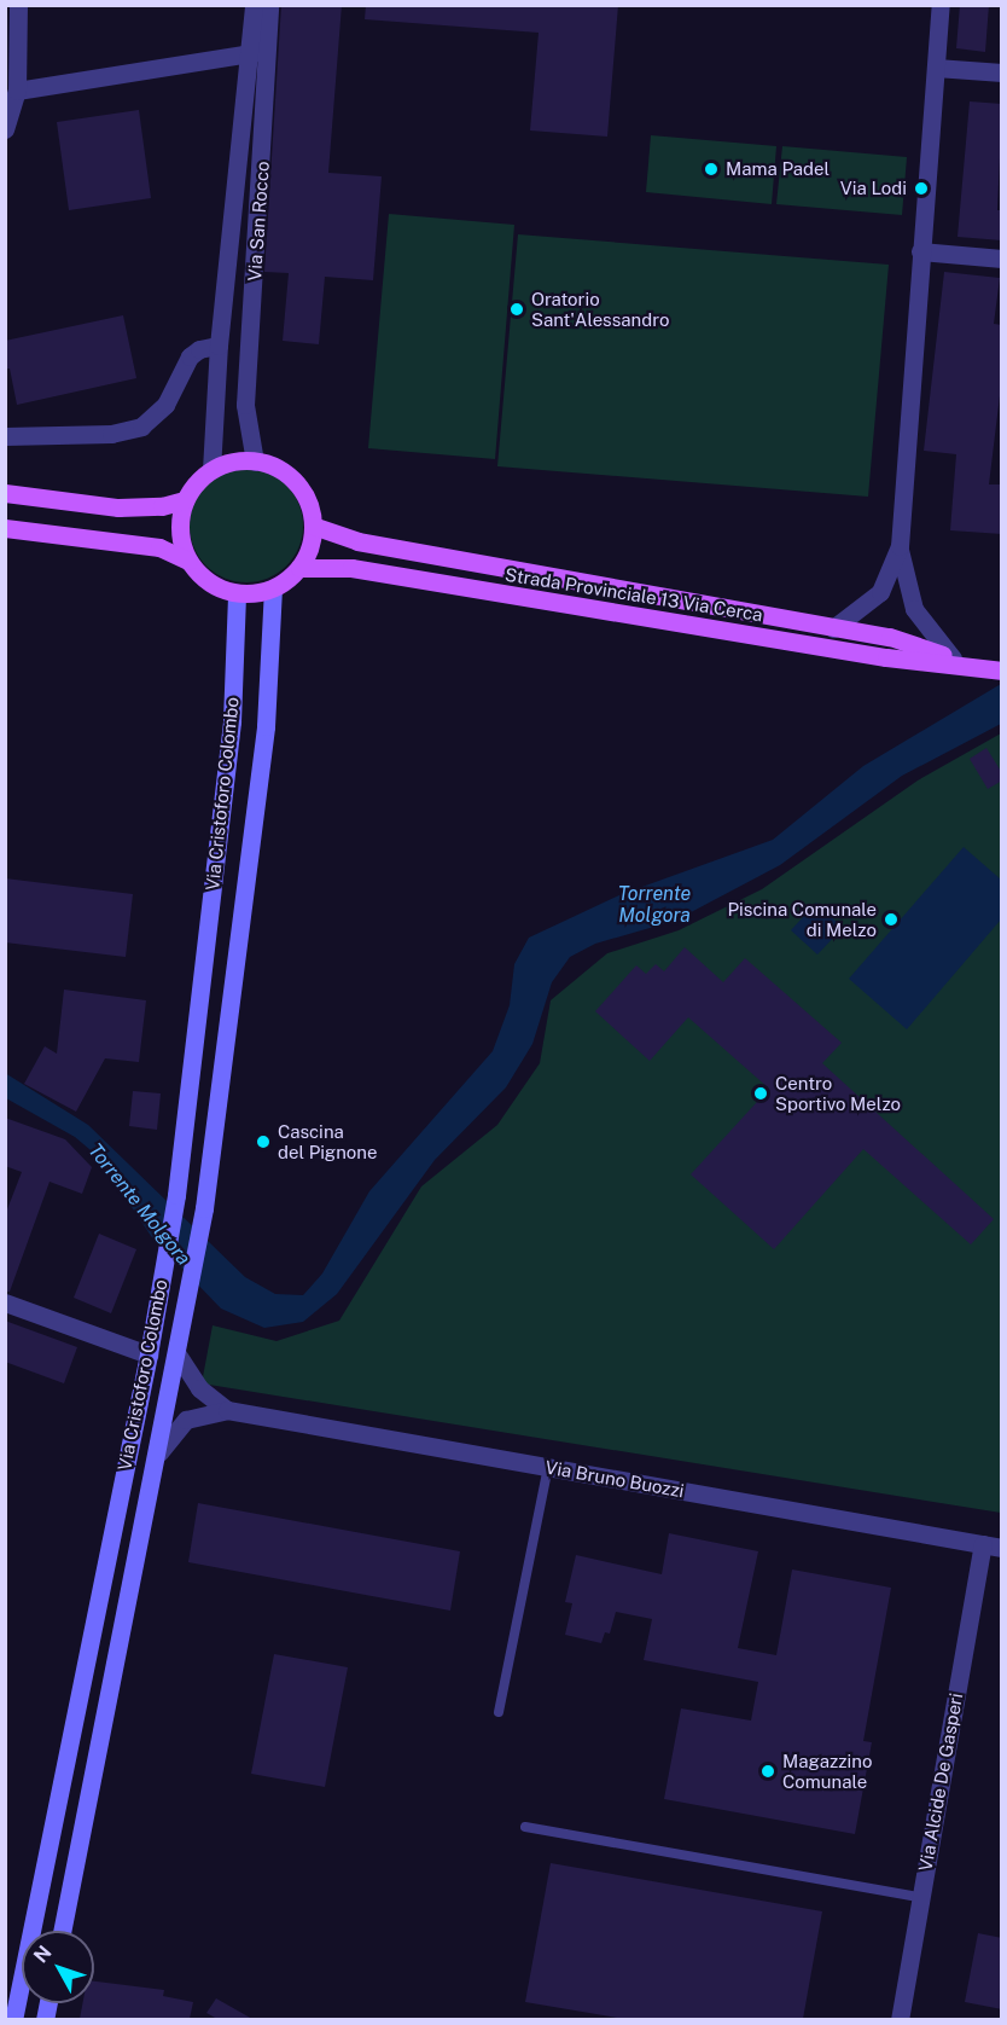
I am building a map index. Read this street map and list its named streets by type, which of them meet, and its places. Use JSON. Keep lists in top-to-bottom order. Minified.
{"streets":{"main road":["Strada Provinciale 13 Via Cerca"],"street":["Via San Rocco","Via Cristoforo Colombo","Via Bruno Buozzi","Via Alcide De Gasperi"]},"crossings":[["Via San Rocco","Strada Provinciale 13 Via Cerca"],["Via San Rocco","Via Cristoforo Colombo"],["Strada Provinciale 13 Via Cerca","Via Cristoforo Colombo"],["Via Cristoforo Colombo","Via Bruno Buozzi"],["Via Bruno Buozzi","Via Alcide De Gasperi"]],"water":["Torrente Molgora"],"places":["Mama Padel","Via Lodi","Oratorio Sant'Alessandro","Piscina Comunale di Melzo","Centro Sportivo Melzo","Cascina del Pignone","Magazzino Comunale"],"north":"top left"}
